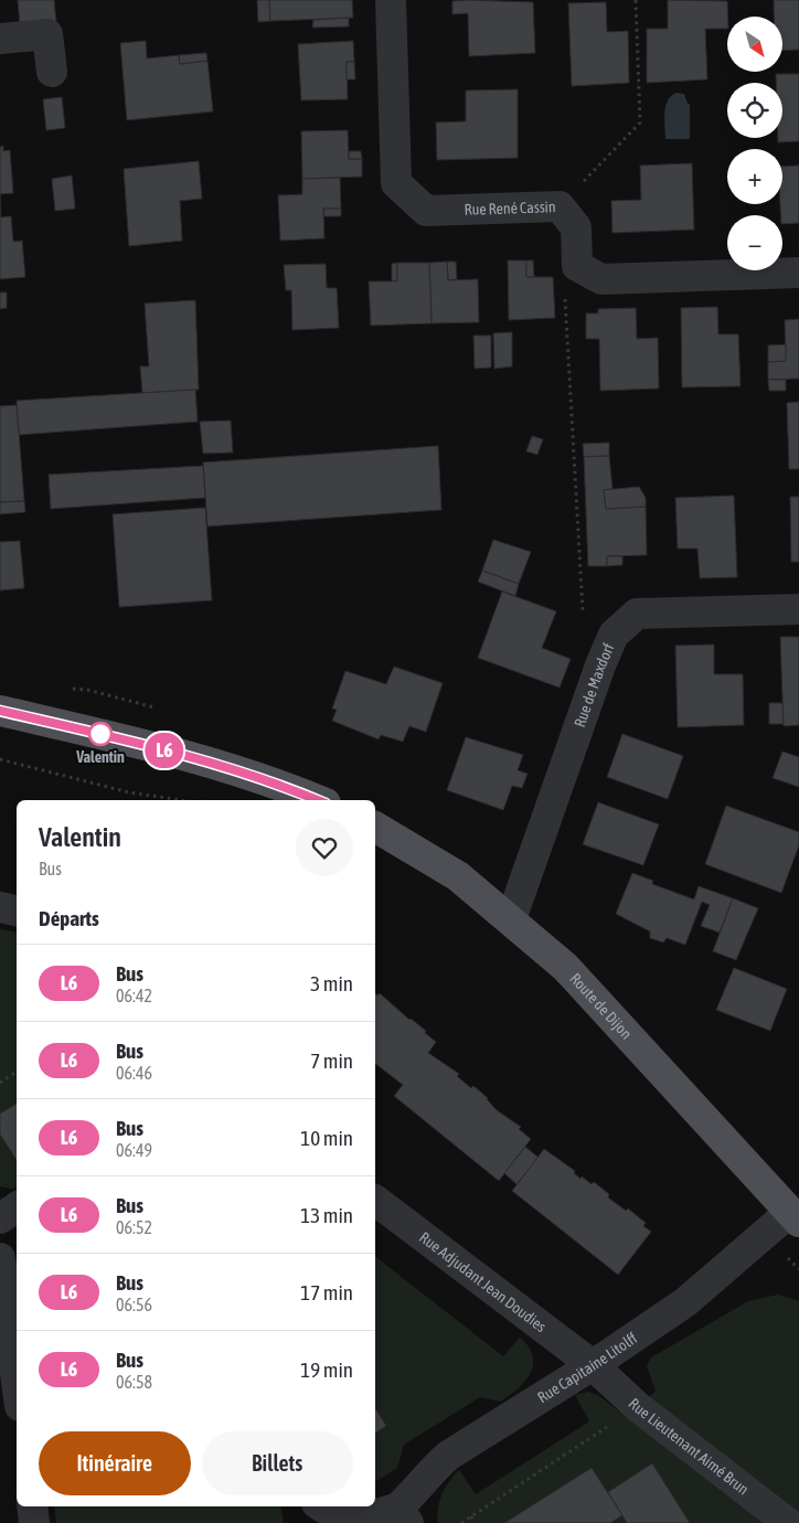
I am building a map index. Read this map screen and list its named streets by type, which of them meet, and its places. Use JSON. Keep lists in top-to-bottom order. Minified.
{"streets":{"main road":["Route de Dijon"],"street":["Rue René Cassin","Rue de Maxdorf","Rue Adjudant Jean Doudies","Rue Capitaine Litolff","Rue Lieutenant Aimé Brun"]},"crossings":[["Rue de Maxdorf","Route de Dijon"],["Route de Dijon","Rue Capitaine Litolff"],["Rue Adjudant Jean Doudies","Rue Capitaine Litolff"],["Rue Adjudant Jean Doudies","Rue Lieutenant Aimé Brun"],["Rue Capitaine Litolff","Rue Lieutenant Aimé Brun"]],"places":["Valentin"],"lines":["bus line L6"],"north":"bottom right","page":{"on_map":"L6","map_buttons":["+","−"],"heading":[["Valentin","Bus"],"Départs"],"list":[{"mark":"L6","name":"Bus","note":"06:42","value":"3 min"},{"mark":"L6","name":"Bus","note":"06:46","value":"7 min"},{"mark":"L6","name":"Bus","note":"06:49","value":"10 min"},{"mark":"L6","name":"Bus","note":"06:52","value":"13 min"},{"mark":"L6","name":"Bus","note":"06:56","value":"17 min"},{"mark":"L6","name":"Bus","note":"06:58","value":"19 min"}],"buttons":["Itinéraire","Billets"]}}
